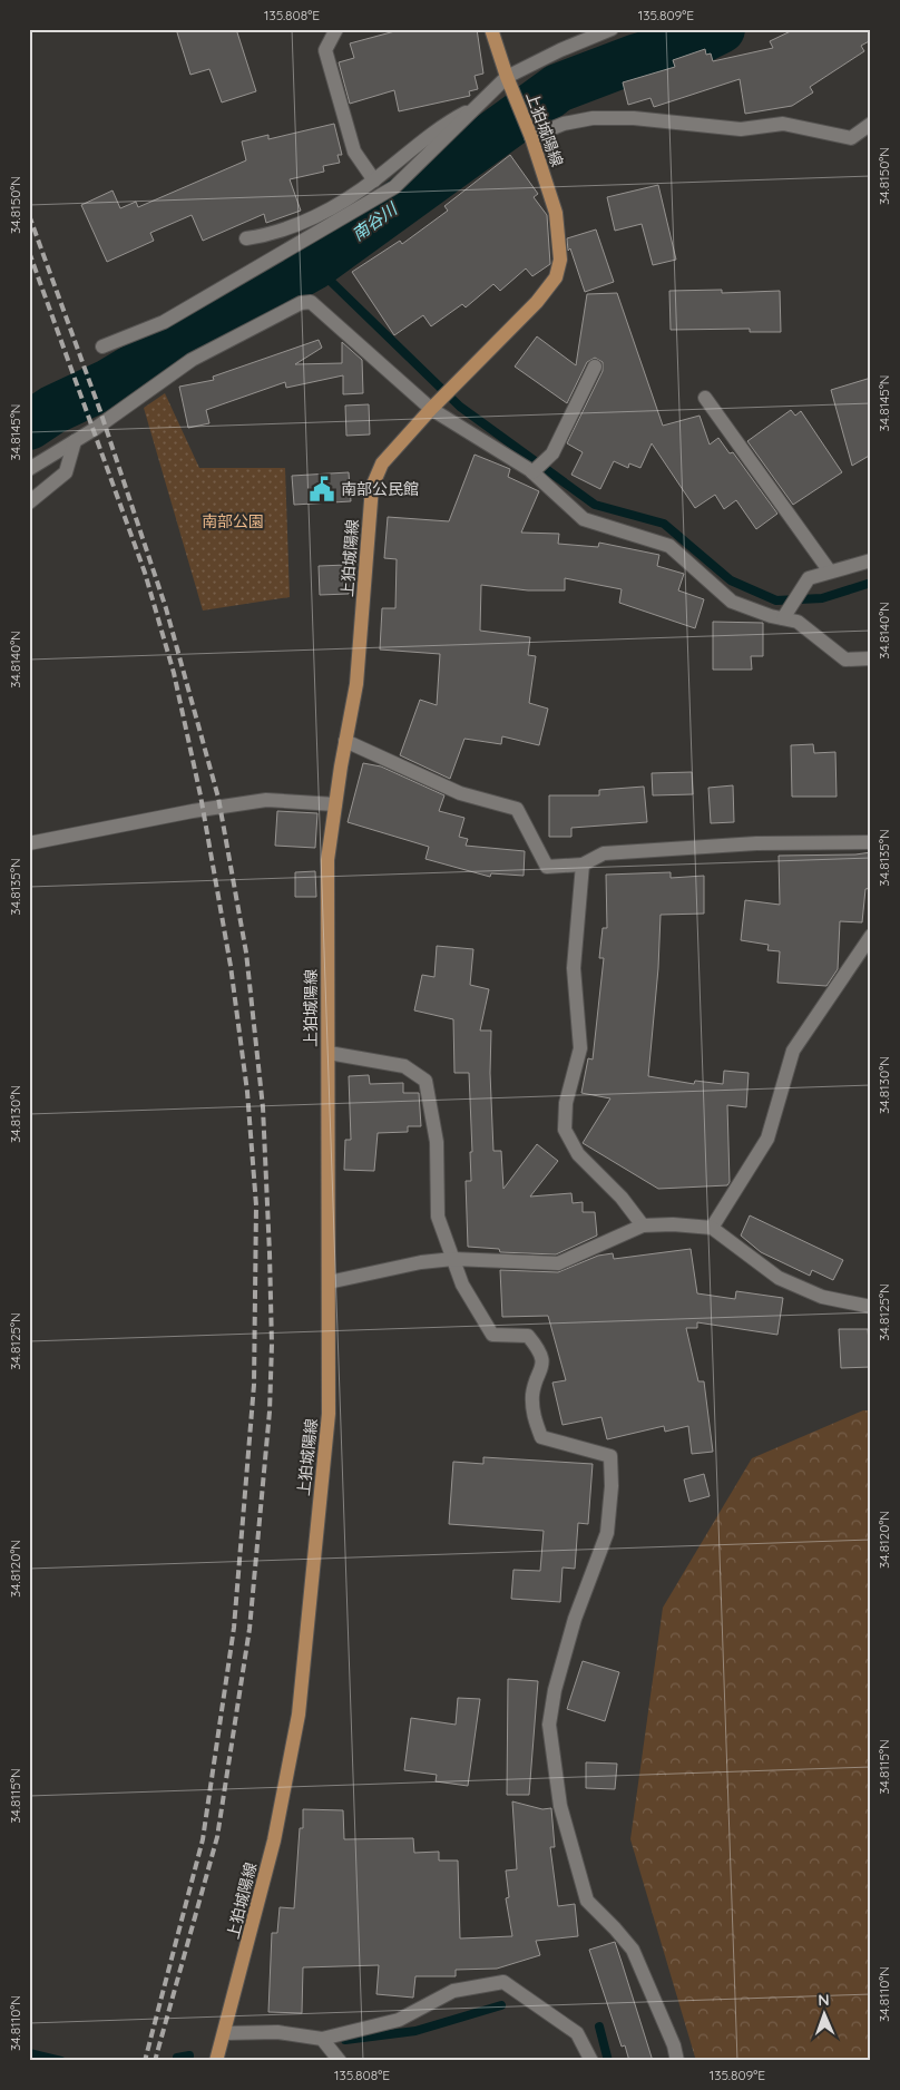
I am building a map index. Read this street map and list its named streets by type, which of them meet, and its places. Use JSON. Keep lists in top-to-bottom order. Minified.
{"streets":{"main road":["上狛城陽線"]},"water":["南谷川"],"parks":["南部公園"],"places":{"public building":["南部公民館"]},"north":"top","coordinates":["135.808°E","135.809°E","34.8150°N","34.8145°N","34.8140°N","34.8135°N","34.8130°N","34.8125°N","34.8120°N","34.8115°N","34.8110°N"]}
